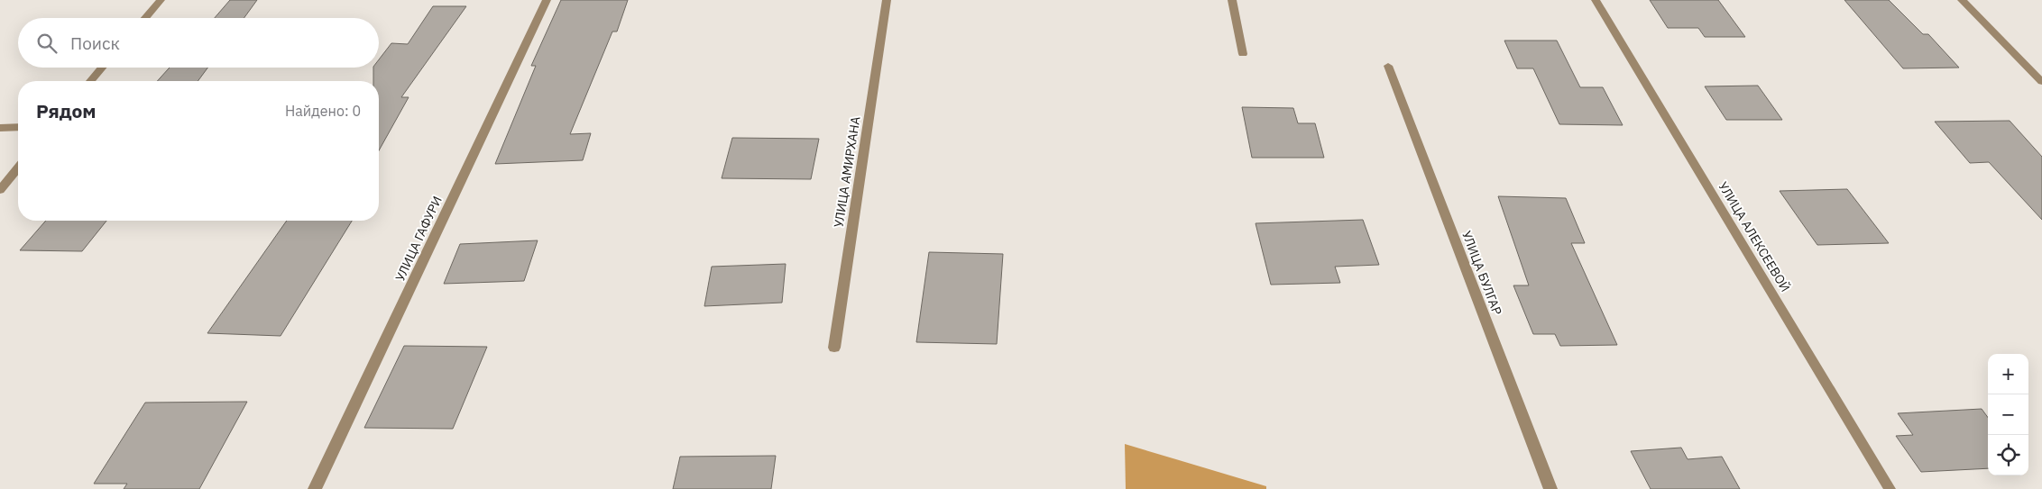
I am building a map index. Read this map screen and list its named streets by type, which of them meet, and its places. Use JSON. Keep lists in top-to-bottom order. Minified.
{"streets":{"street":["УЛИЦА АМИРХАНА","УЛИЦА АЛЕКСЕЕВОЙ","УЛИЦА ГАФУРИ","УЛИЦА БУЛГАР"]},"page":{"search":"Поиск","heading":["Рядом","Найдено: 0"],"map_buttons":["+","−"]}}
